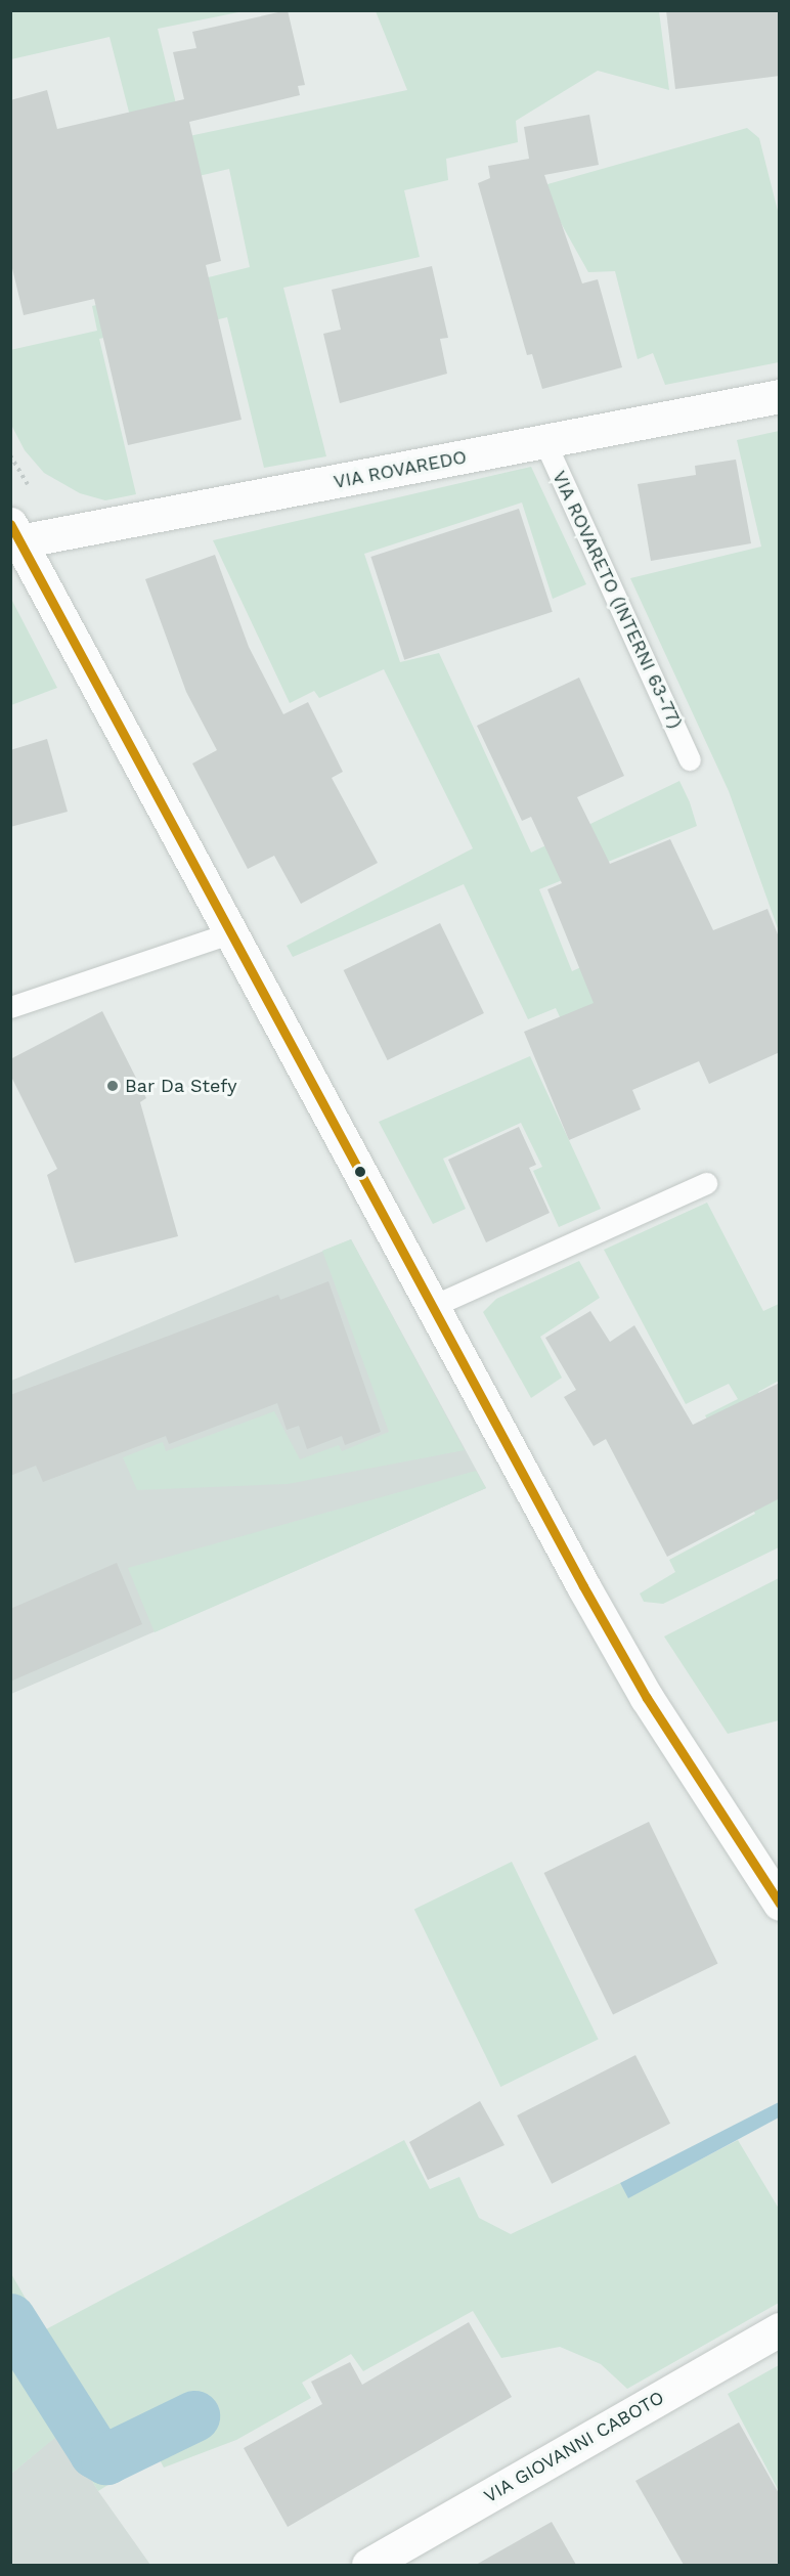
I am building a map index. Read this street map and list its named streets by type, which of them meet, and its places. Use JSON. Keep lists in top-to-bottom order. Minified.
{"streets":{"main road":["VIA ROVAREDO","VIA GIOVANNI CABOTO"],"lane":["VIA ROVARETO (INTERNI 63-77)"]},"crossings":[["VIA ROVAREDO","VIA ROVARETO (INTERNI 63-77)"]],"places":["Bar Da Stefy"]}
